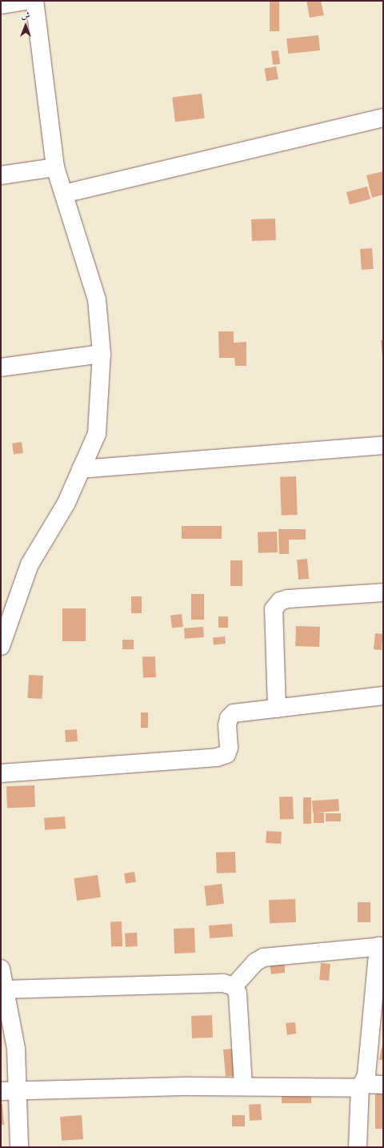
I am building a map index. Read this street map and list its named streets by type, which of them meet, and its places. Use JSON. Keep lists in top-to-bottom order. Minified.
{"north":"top"}
